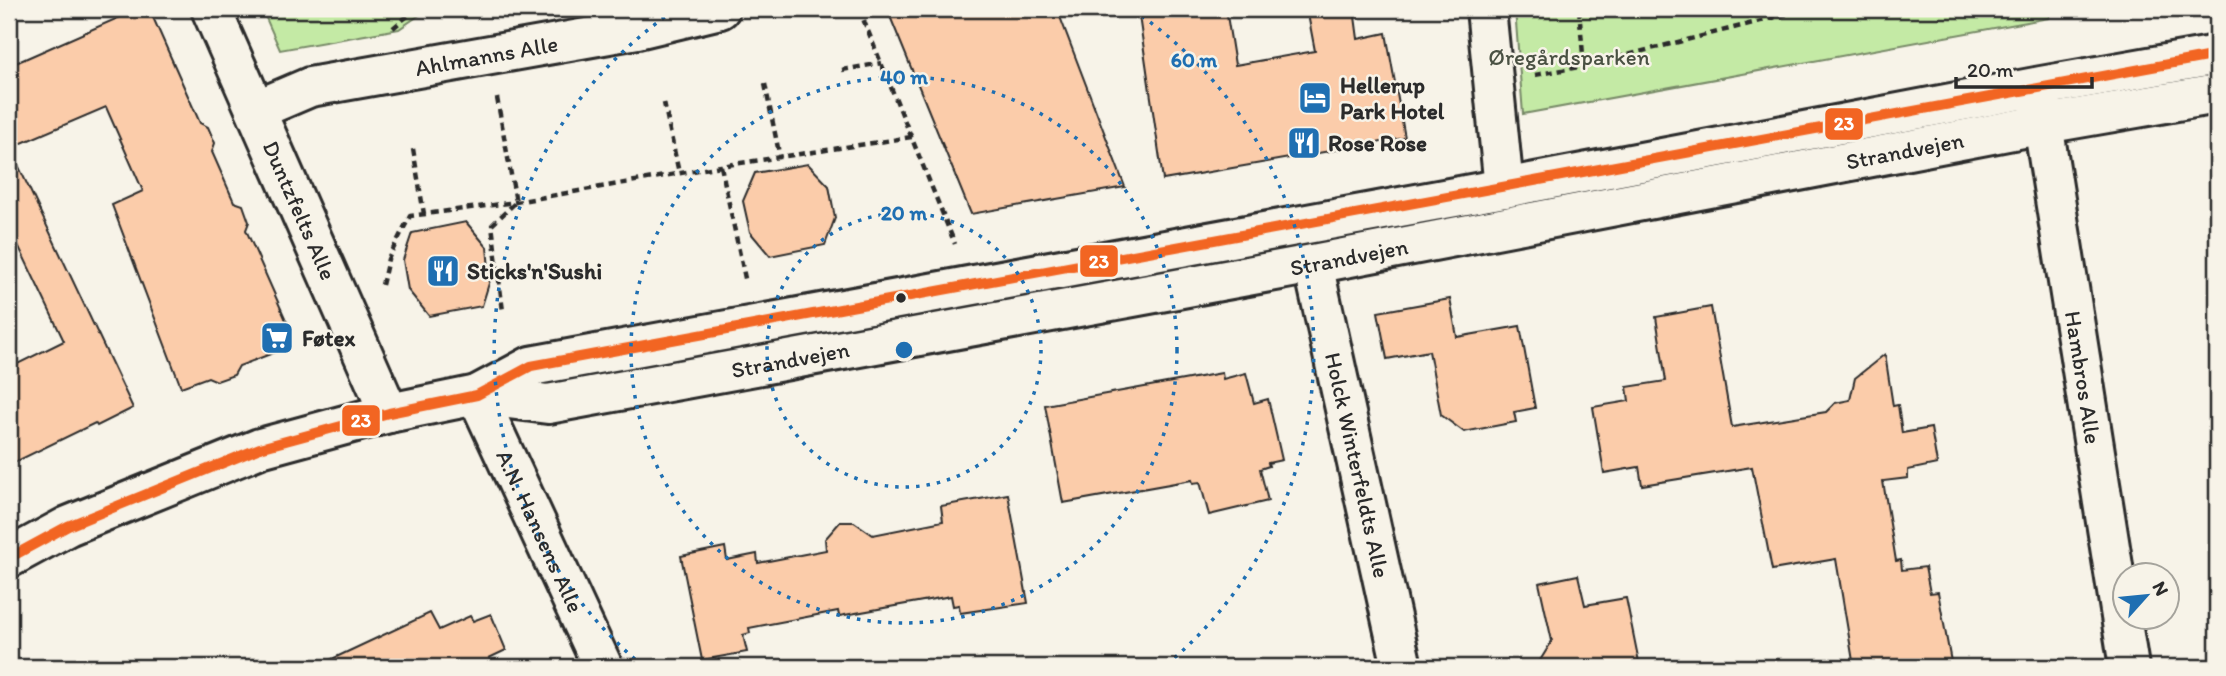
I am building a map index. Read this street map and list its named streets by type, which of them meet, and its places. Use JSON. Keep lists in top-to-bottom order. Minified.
{"streets":{"main road":["Ahlmanns Alle","Strandvejen","Duntzfelts Alle","Hambros Alle","Holck Winterfeldts Alle","A.N. Hansens Alle"]},"crossings":[["Ahlmanns Alle","Duntzfelts Alle"],["Strandvejen","Duntzfelts Alle"],["Strandvejen","Hambros Alle"],["Strandvejen","Holck Winterfeldts Alle"],["Strandvejen","A.N. Hansens Alle"]],"parks":["Øregårdsparken"],"places":{"hotel":["Hellerup Park Hotel"],"restaurant":["Rose Rose","Sticks'n'Sushi"],"supermarket":["Føtex"]},"lines":["transit line 23"],"scale_bar":"20 m","north":"top right","rings":["60 m","40 m","20 m"]}
